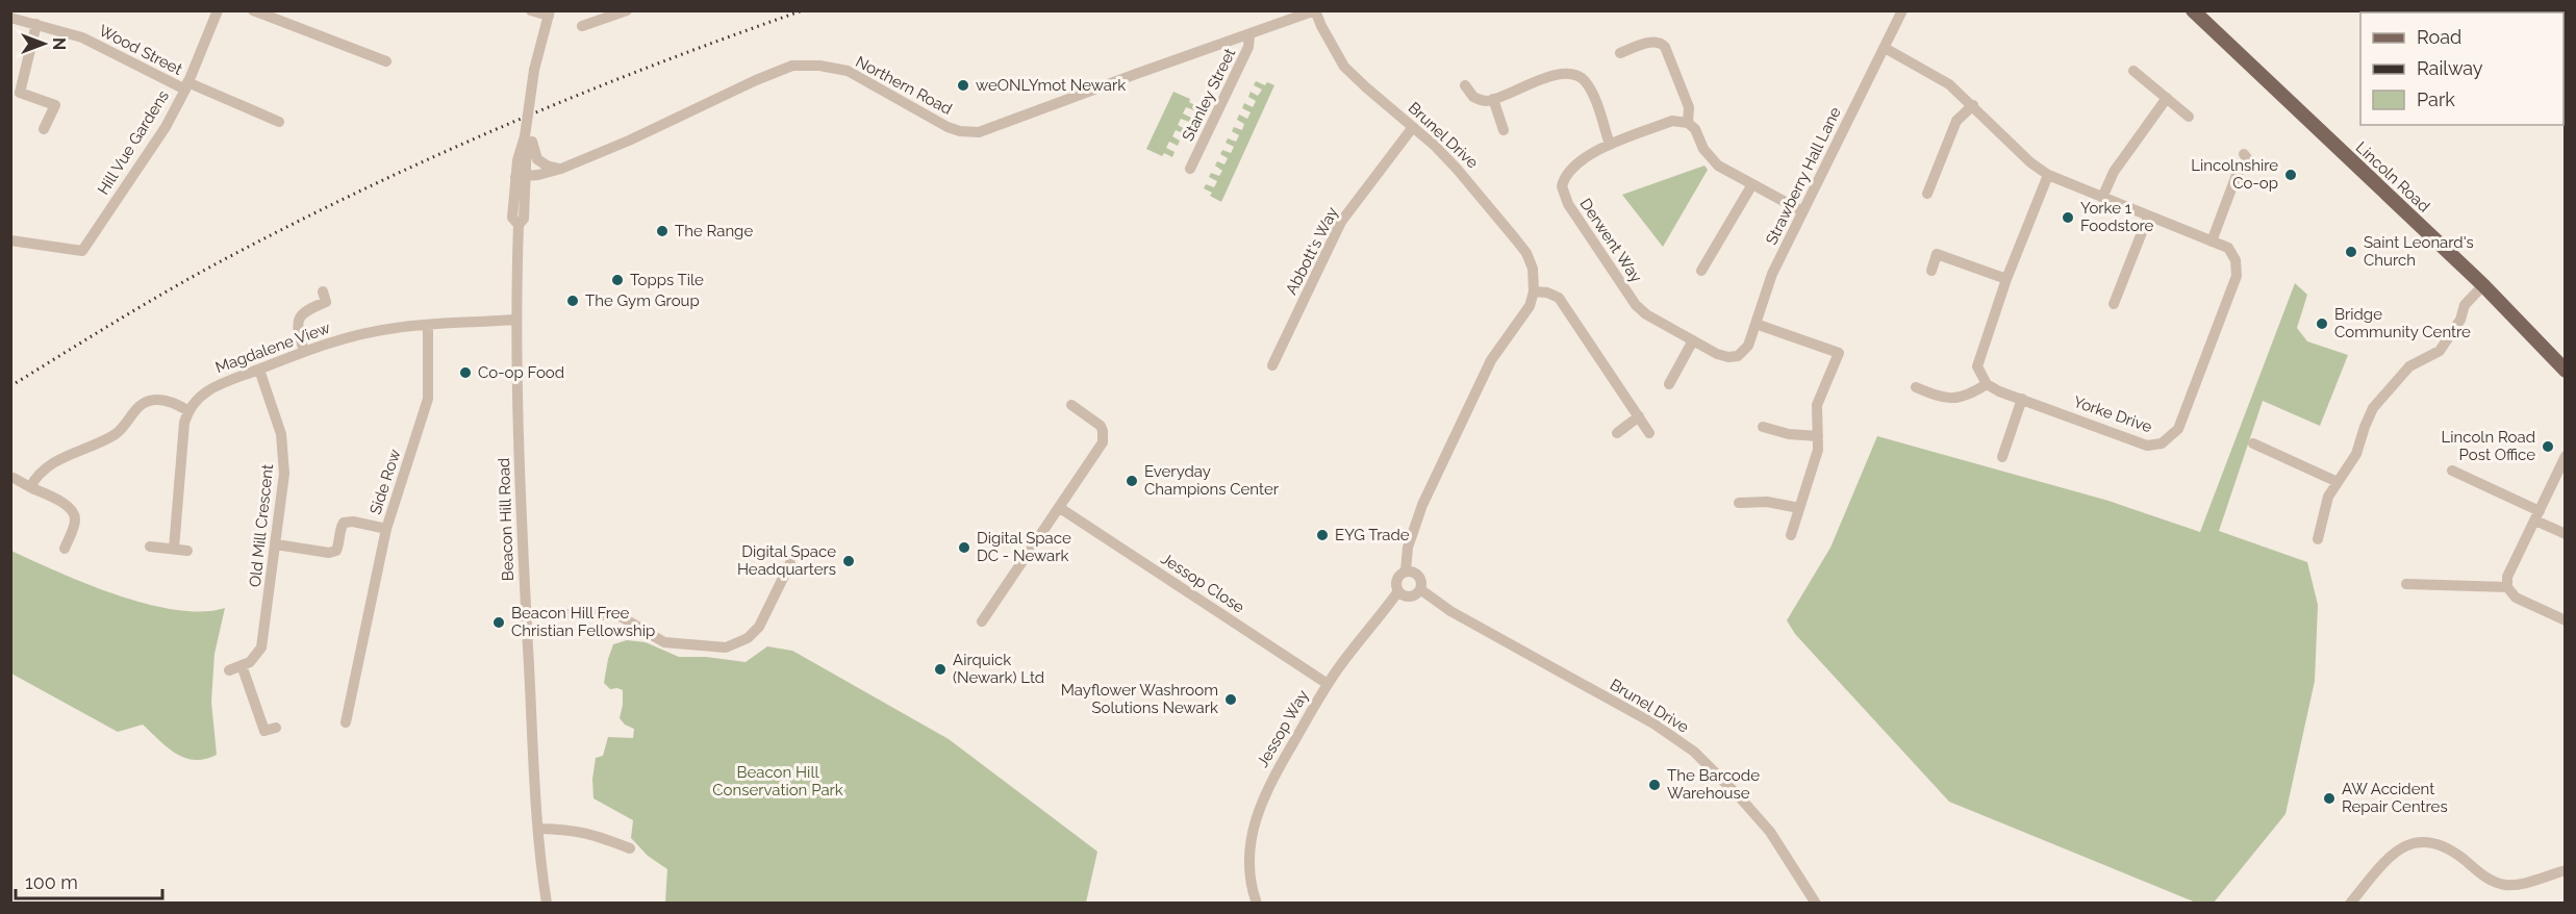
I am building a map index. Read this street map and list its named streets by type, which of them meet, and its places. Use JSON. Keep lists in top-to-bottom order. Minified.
{"streets":{"main road":["Lincoln Road"],"street":["Wood Street","Northern Road","Stanley Street","Brunel Drive","Hill Vue Gardens","Strawberry Hall Lane","Derwent Way","Abbott's Way","Magdalene View","Yorke Drive","Side Row","Beacon Hill Road","Old Mill Crescent","Jessop Close","Jessop Way"]},"crossings":[["Wood Street","Hill Vue Gardens"],["Northern Road","Stanley Street"],["Northern Road","Brunel Drive"],["Northern Road","Beacon Hill Road"],["Brunel Drive","Abbott's Way"],["Brunel Drive","Jessop Way"],["Strawberry Hall Lane","Derwent Way"],["Strawberry Hall Lane","Yorke Drive"],["Magdalene View","Side Row"],["Magdalene View","Beacon Hill Road"],["Magdalene View","Old Mill Crescent"],["Jessop Close","Jessop Way"]],"parks":["Beacon Hill Conservation Park"],"places":["weONLYmot Newark","Lincolnshire Co-op","Yorke 1 Foodstore","The Range","Saint Leonard's Church","Topps Tile","The Gym Group","Bridge Community Centre","Co-op Food","Lincoln Road Post Office","Everyday Champions Center","EYG Trade","Digital Space DC - Newark","Digital Space Headquarters","Beacon Hill Free Christian Fellowship","Airquick (Newark) Ltd","Mayflower Washroom Solutions Newark","The Barcode Warehouse","AW Accident Repair Centres"],"legend":["Road","Railway","Park"],"scale_bar":"100 m","north":"right"}
